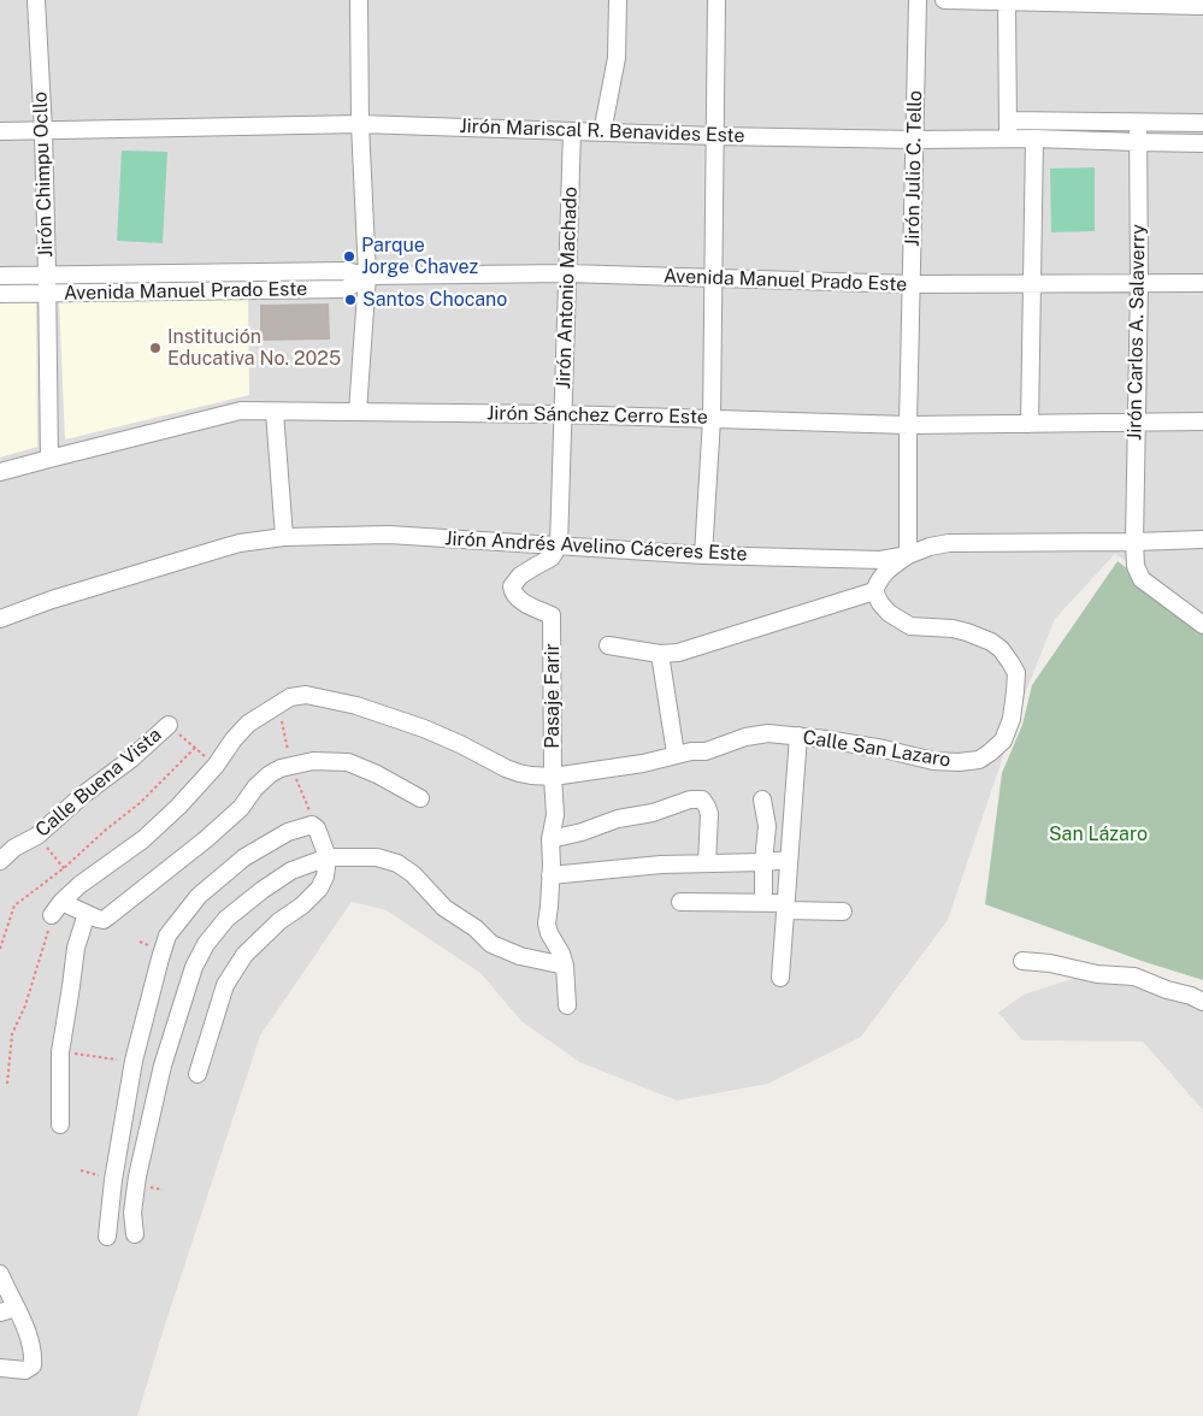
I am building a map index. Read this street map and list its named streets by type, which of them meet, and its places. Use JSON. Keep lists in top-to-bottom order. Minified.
{"streets":{"street":["Jirón Mariscal R. Benavides Este","Jirón Julio C. Tello","Jirón Chimpu Ocllo","Avenida Manuel Prado Este","Jirón Antonio Machado","Jirón Carlos A. Salaverry","Jirón Sánchez Cerro Este","Jirón Andrés Avelino Cáceres Este","Pasaje Farir","Calle San Lazaro","Calle Buena Vista"]},"crossings":[["Jirón Mariscal R. Benavides Este","Jirón Julio C. Tello"],["Jirón Mariscal R. Benavides Este","Jirón Chimpu Ocllo"],["Jirón Mariscal R. Benavides Este","Jirón Antonio Machado"],["Jirón Mariscal R. Benavides Este","Jirón Carlos A. Salaverry"],["Jirón Julio C. Tello","Avenida Manuel Prado Este"],["Jirón Julio C. Tello","Jirón Sánchez Cerro Este"],["Jirón Julio C. Tello","Jirón Andrés Avelino Cáceres Este"],["Jirón Chimpu Ocllo","Avenida Manuel Prado Este"],["Jirón Chimpu Ocllo","Jirón Sánchez Cerro Este"],["Avenida Manuel Prado Este","Jirón Antonio Machado"],["Avenida Manuel Prado Este","Jirón Carlos A. Salaverry"],["Jirón Antonio Machado","Jirón Sánchez Cerro Este"],["Jirón Antonio Machado","Jirón Andrés Avelino Cáceres Este"],["Jirón Antonio Machado","Pasaje Farir"],["Jirón Carlos A. Salaverry","Jirón Sánchez Cerro Este"],["Jirón Carlos A. Salaverry","Jirón Andrés Avelino Cáceres Este"],["Jirón Andrés Avelino Cáceres Este","Pasaje Farir"],["Pasaje Farir","Calle San Lazaro"]],"parks":["San Lázaro"],"places":["Parque Jorge Chavez","Santos Chocano","Institución Educativa No. 2025"]}
